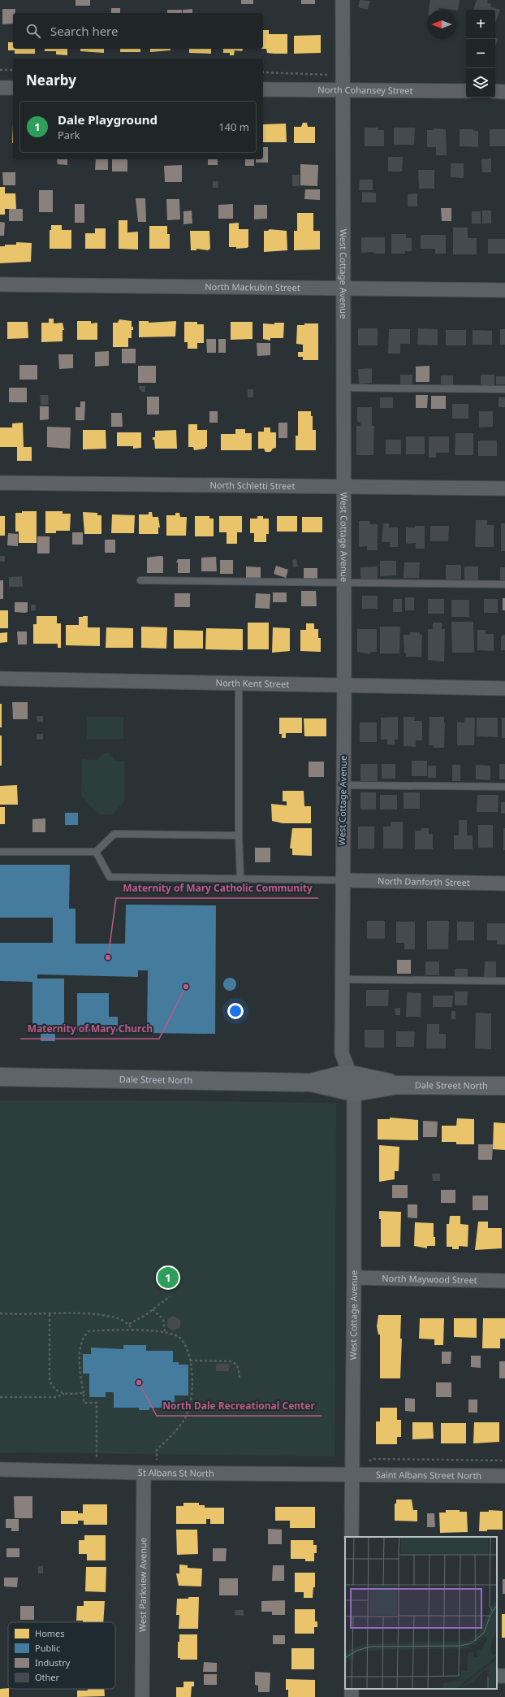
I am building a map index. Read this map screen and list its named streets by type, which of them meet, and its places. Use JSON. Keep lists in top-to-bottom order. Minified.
{"streets":{"main road":["Dale Street North"],"street":["North Cohansey Street","West Cottage Avenue","North Mackubin Street","North Schletti Street","North Kent Street","North Danforth Street","North Maywood Street","St Albans St North","Saint Albans Street North","West Parkview Avenue"]},"crossings":[["North Cohansey Street","West Cottage Avenue"],["West Cottage Avenue","North Mackubin Street"],["West Cottage Avenue","North Schletti Street"],["West Cottage Avenue","North Kent Street"],["West Cottage Avenue","North Danforth Street"],["West Cottage Avenue","Dale Street North"],["West Cottage Avenue","North Maywood Street"],["West Cottage Avenue","St Albans St North"],["West Cottage Avenue","Saint Albans Street North"],["St Albans St North","Saint Albans Street North"],["St Albans St North","West Parkview Avenue"]],"places":["Maternity of Mary Catholic Community","Maternity of Mary Church","North Dale Recreational Center"],"legend":["Homes","Public","Industry","Other"],"north":"left","page":{"map_buttons":["+","−"],"search":"Search here","heading":"Nearby","list":[{"mark":"1","name":"Dale Playground","note":"Park","value":"140 m"}],"pins":"1"}}
